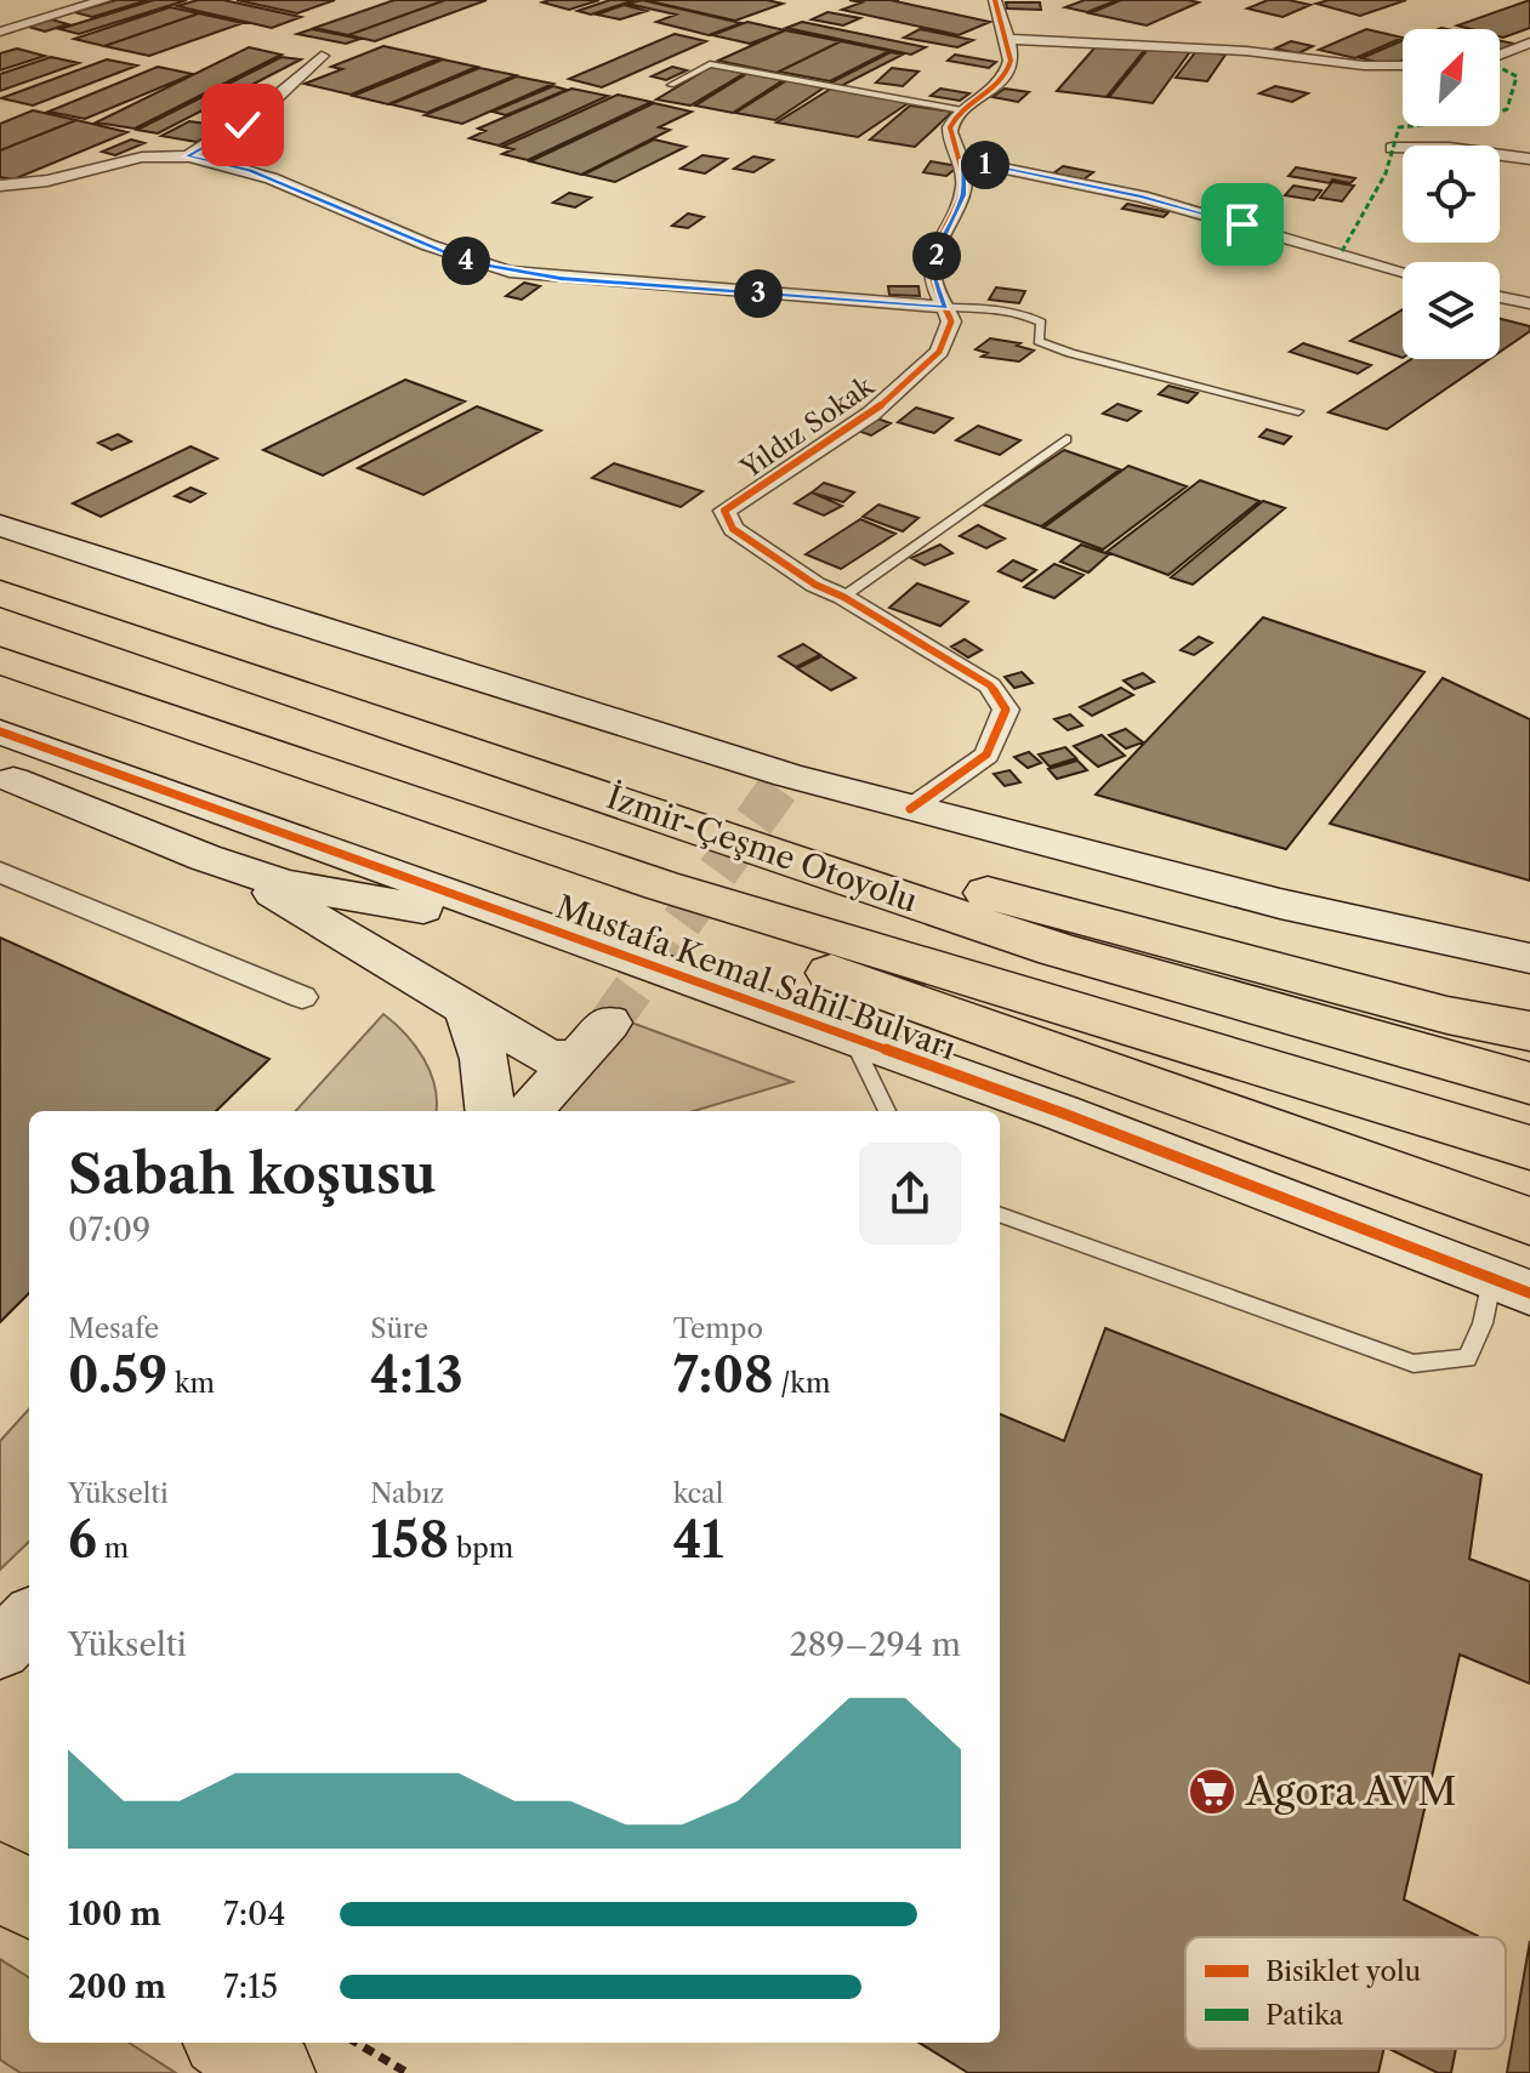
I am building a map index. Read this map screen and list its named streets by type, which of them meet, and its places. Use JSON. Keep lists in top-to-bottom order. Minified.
{"streets":{"highway":["İzmir-Çeşme Otoyolu"],"street":["Yıldız Sokak","Mustafa Kemal Sahil Bulvarı"]},"places":{"supermarket":["Agora AVM"]},"legend":["Bisiklet yolu","Patika"],"north":"top right","page":{"pins":["1","2","4","3"],"heading":["Sabah koşusu","07:09"],"stats":[["Mesafe","0.59 km"],["Süre","4:13"],["Tempo","7:08 /km"],["Yükselti","6 m"],["Nabız","158 bpm"],["kcal","41"]],"chart":["Yükselti","289–294 m"],"list":[{"name":"100 m","note":"7:04"},{"name":"200 m","note":"7:15"}]}}
